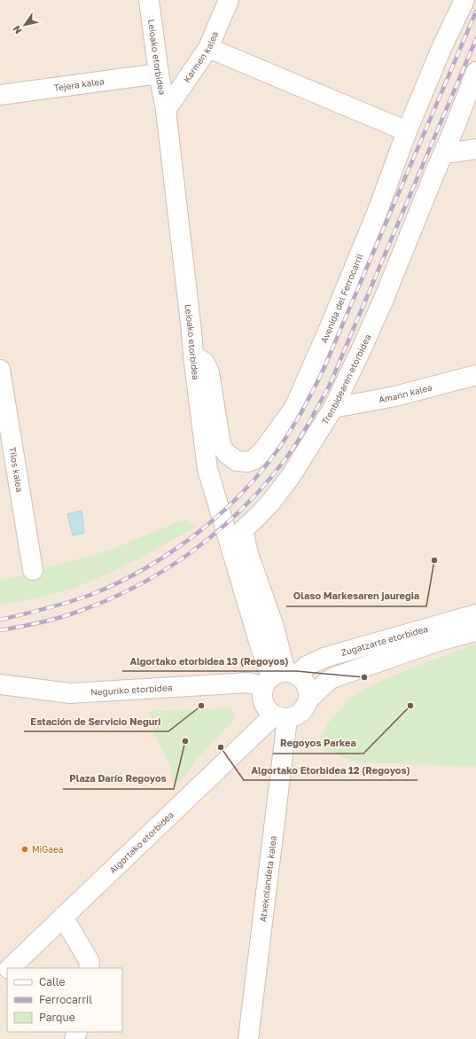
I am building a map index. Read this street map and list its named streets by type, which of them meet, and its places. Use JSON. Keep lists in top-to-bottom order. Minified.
{"streets":{"street":["Leioako etorbidea","Karmen kalea","Tejera kalea","Avenida del Ferrocarril","Trenbidearen etorbidea","Amann kalea","Tilos kalea","Zugatzarte etorbidea","Neguriko etorbidea","Algortako etorbidea","Atxekolandeta kalea"]},"crossings":[["Leioako etorbidea","Karmen kalea"],["Leioako etorbidea","Tejera kalea"],["Leioako etorbidea","Avenida del Ferrocarril"],["Leioako etorbidea","Trenbidearen etorbidea"],["Leioako etorbidea","Zugatzarte etorbidea"],["Leioako etorbidea","Neguriko etorbidea"],["Leioako etorbidea","Algortako etorbidea"],["Leioako etorbidea","Atxekolandeta kalea"],["Trenbidearen etorbidea","Amann kalea"],["Trenbidearen etorbidea","Zugatzarte etorbidea"],["Trenbidearen etorbidea","Neguriko etorbidea"],["Trenbidearen etorbidea","Algortako etorbidea"],["Trenbidearen etorbidea","Atxekolandeta kalea"],["Zugatzarte etorbidea","Neguriko etorbidea"],["Zugatzarte etorbidea","Algortako etorbidea"],["Zugatzarte etorbidea","Atxekolandeta kalea"],["Neguriko etorbidea","Algortako etorbidea"],["Neguriko etorbidea","Atxekolandeta kalea"],["Algortako etorbidea","Atxekolandeta kalea"]],"places":["Olaso Markesaren jauregia","Algortako etorbidea 13 (Regoyos)","Estación de Servicio Neguri","Regoyos Parkea","Plaza Darío Regoyos","Algortako Etorbidea 12 (Regoyos)","MiGaea"],"legend":["Calle","Ferrocarril","Parque"],"north":"bottom left"}
